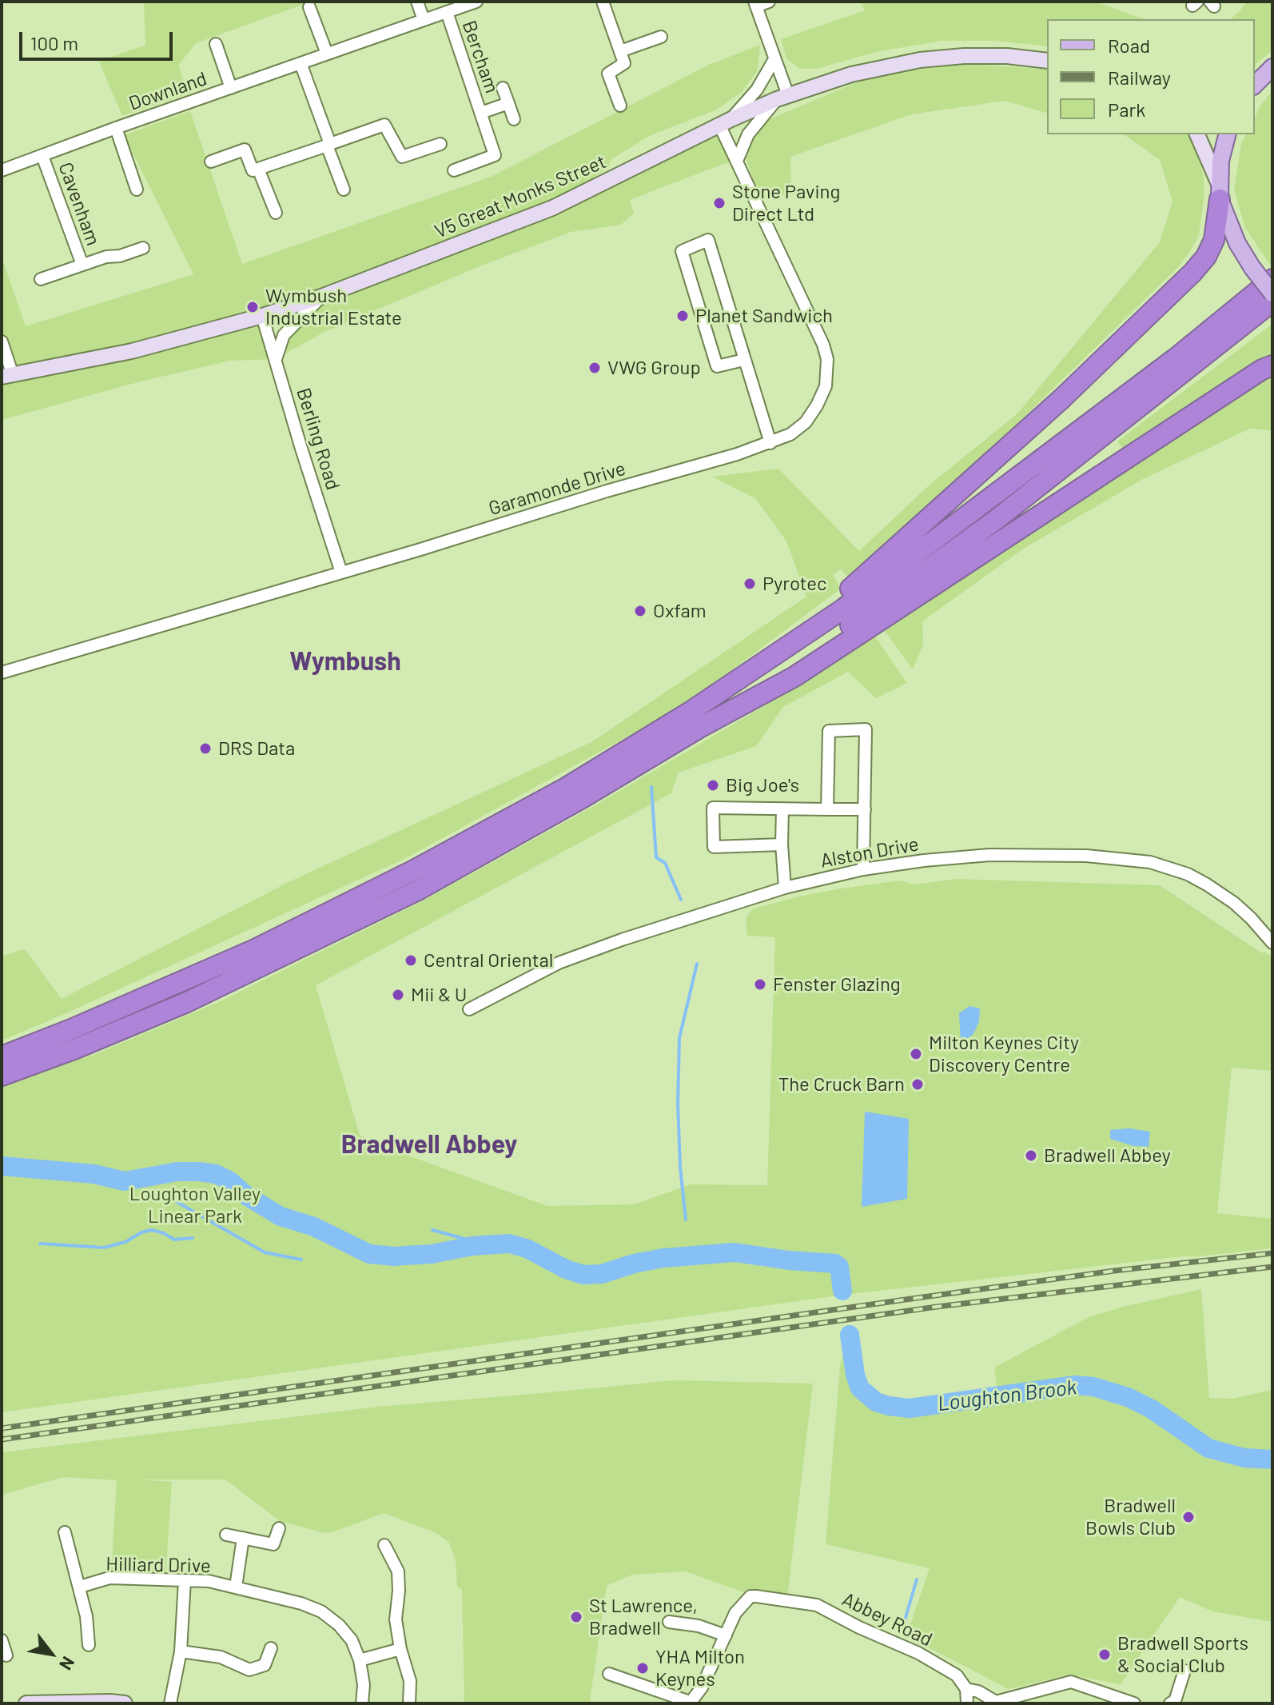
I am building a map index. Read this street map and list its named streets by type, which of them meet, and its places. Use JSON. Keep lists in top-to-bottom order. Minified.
{"streets":{"street":["Bercham","Downland","V5 Great Monks Street","Cavenham","Berling Road","Garamonde Drive","Alston Drive","Hilliard Drive","Abbey Road"]},"crossings":[["Bercham","Downland"],["Downland","Cavenham"],["V5 Great Monks Street","Berling Road"],["V5 Great Monks Street","Garamonde Drive"],["Berling Road","Garamonde Drive"]],"districts":["Wymbush","Bradwell Abbey"],"water":["Loughton Brook"],"parks":["Loughton Valley Linear Park"],"places":["Stone Paving Direct Ltd","Wymbush Industrial Estate","Planet Sandwich","VWG Group","Pyrotec","Oxfam","DRS Data","Big Joe's","Central Oriental","Fenster Glazing","Mii & U","Milton Keynes City Discovery Centre","The Cruck Barn","Bradwell Abbey","Bradwell Bowls Club","St Lawrence, Bradwell","Bradwell Sports & Social Club","YHA Milton Keynes"],"legend":["Road","Railway","Park"],"scale_bar":"100 m","north":"bottom right"}
